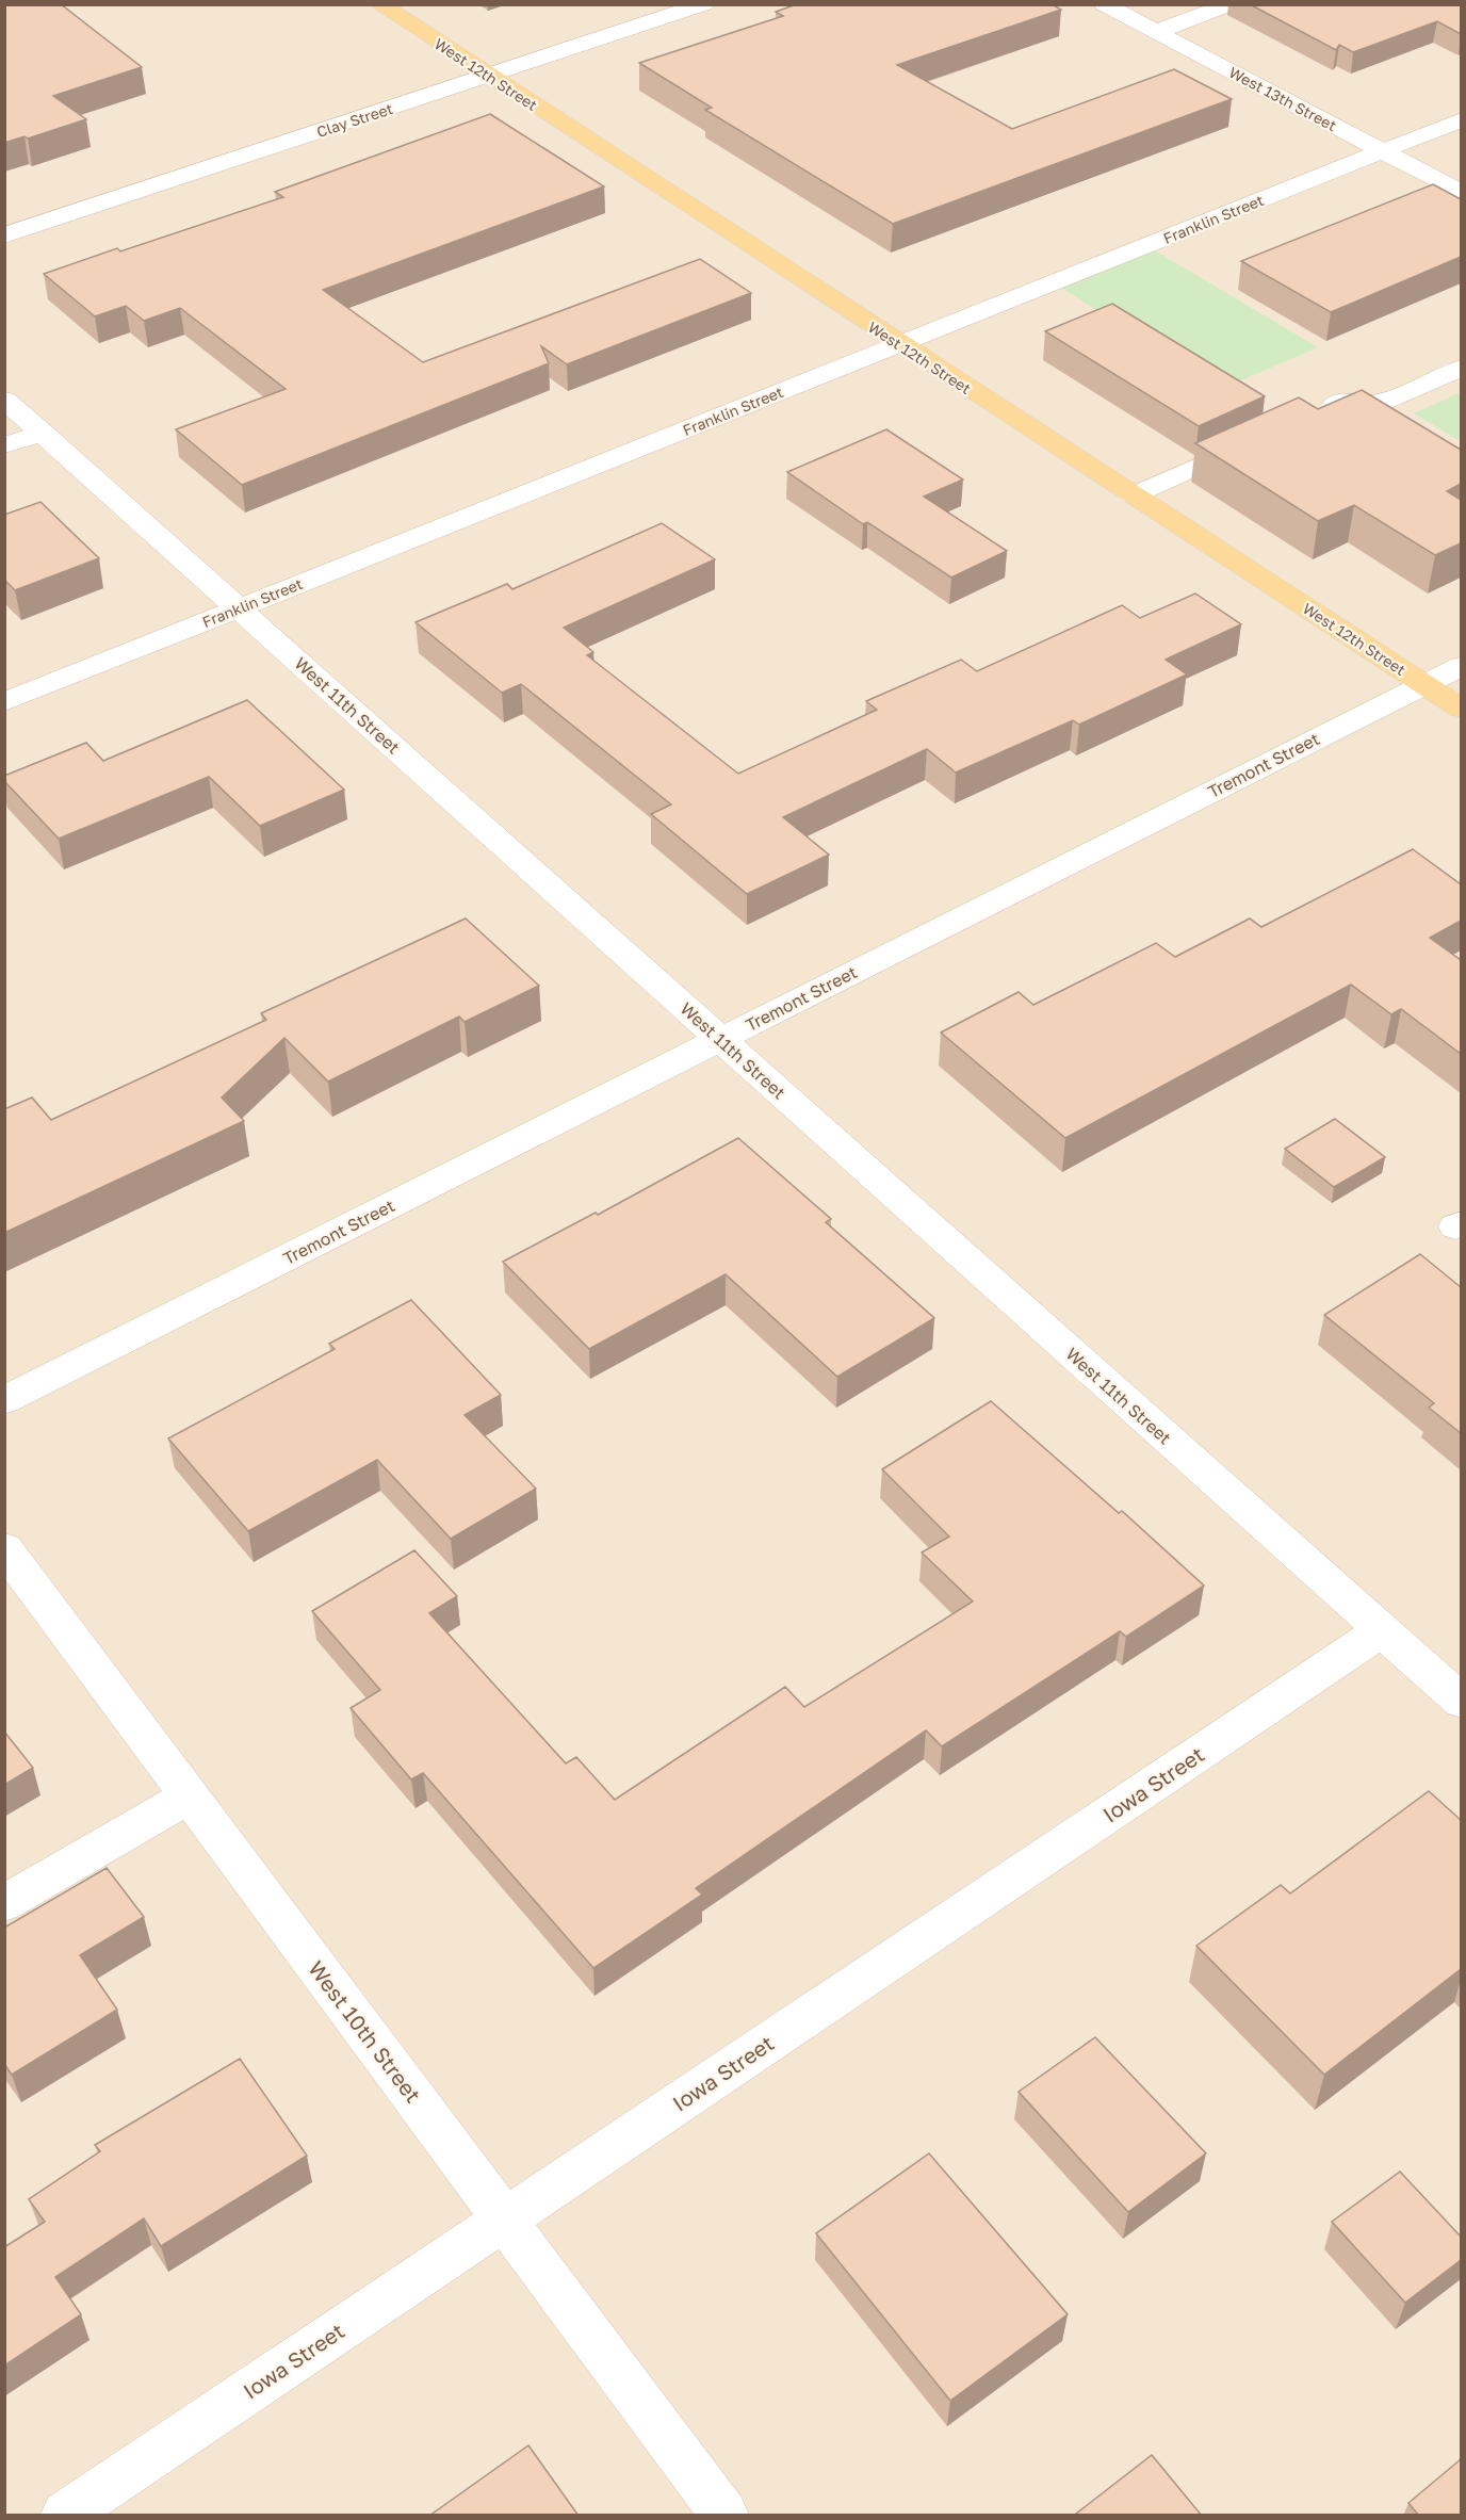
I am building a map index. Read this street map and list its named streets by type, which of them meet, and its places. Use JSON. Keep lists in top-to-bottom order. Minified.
{"streets":{"main road":["West 12th Street"],"street":["West 13th Street","Clay Street","Franklin Street","West 11th Street","Tremont Street","Iowa Street","West 10th Street"]},"crossings":[["West 12th Street","Clay Street"],["West 12th Street","Franklin Street"],["West 12th Street","Tremont Street"],["West 13th Street","Franklin Street"],["Franklin Street","West 11th Street"],["West 11th Street","Tremont Street"],["West 11th Street","Iowa Street"],["Iowa Street","West 10th Street"]]}
